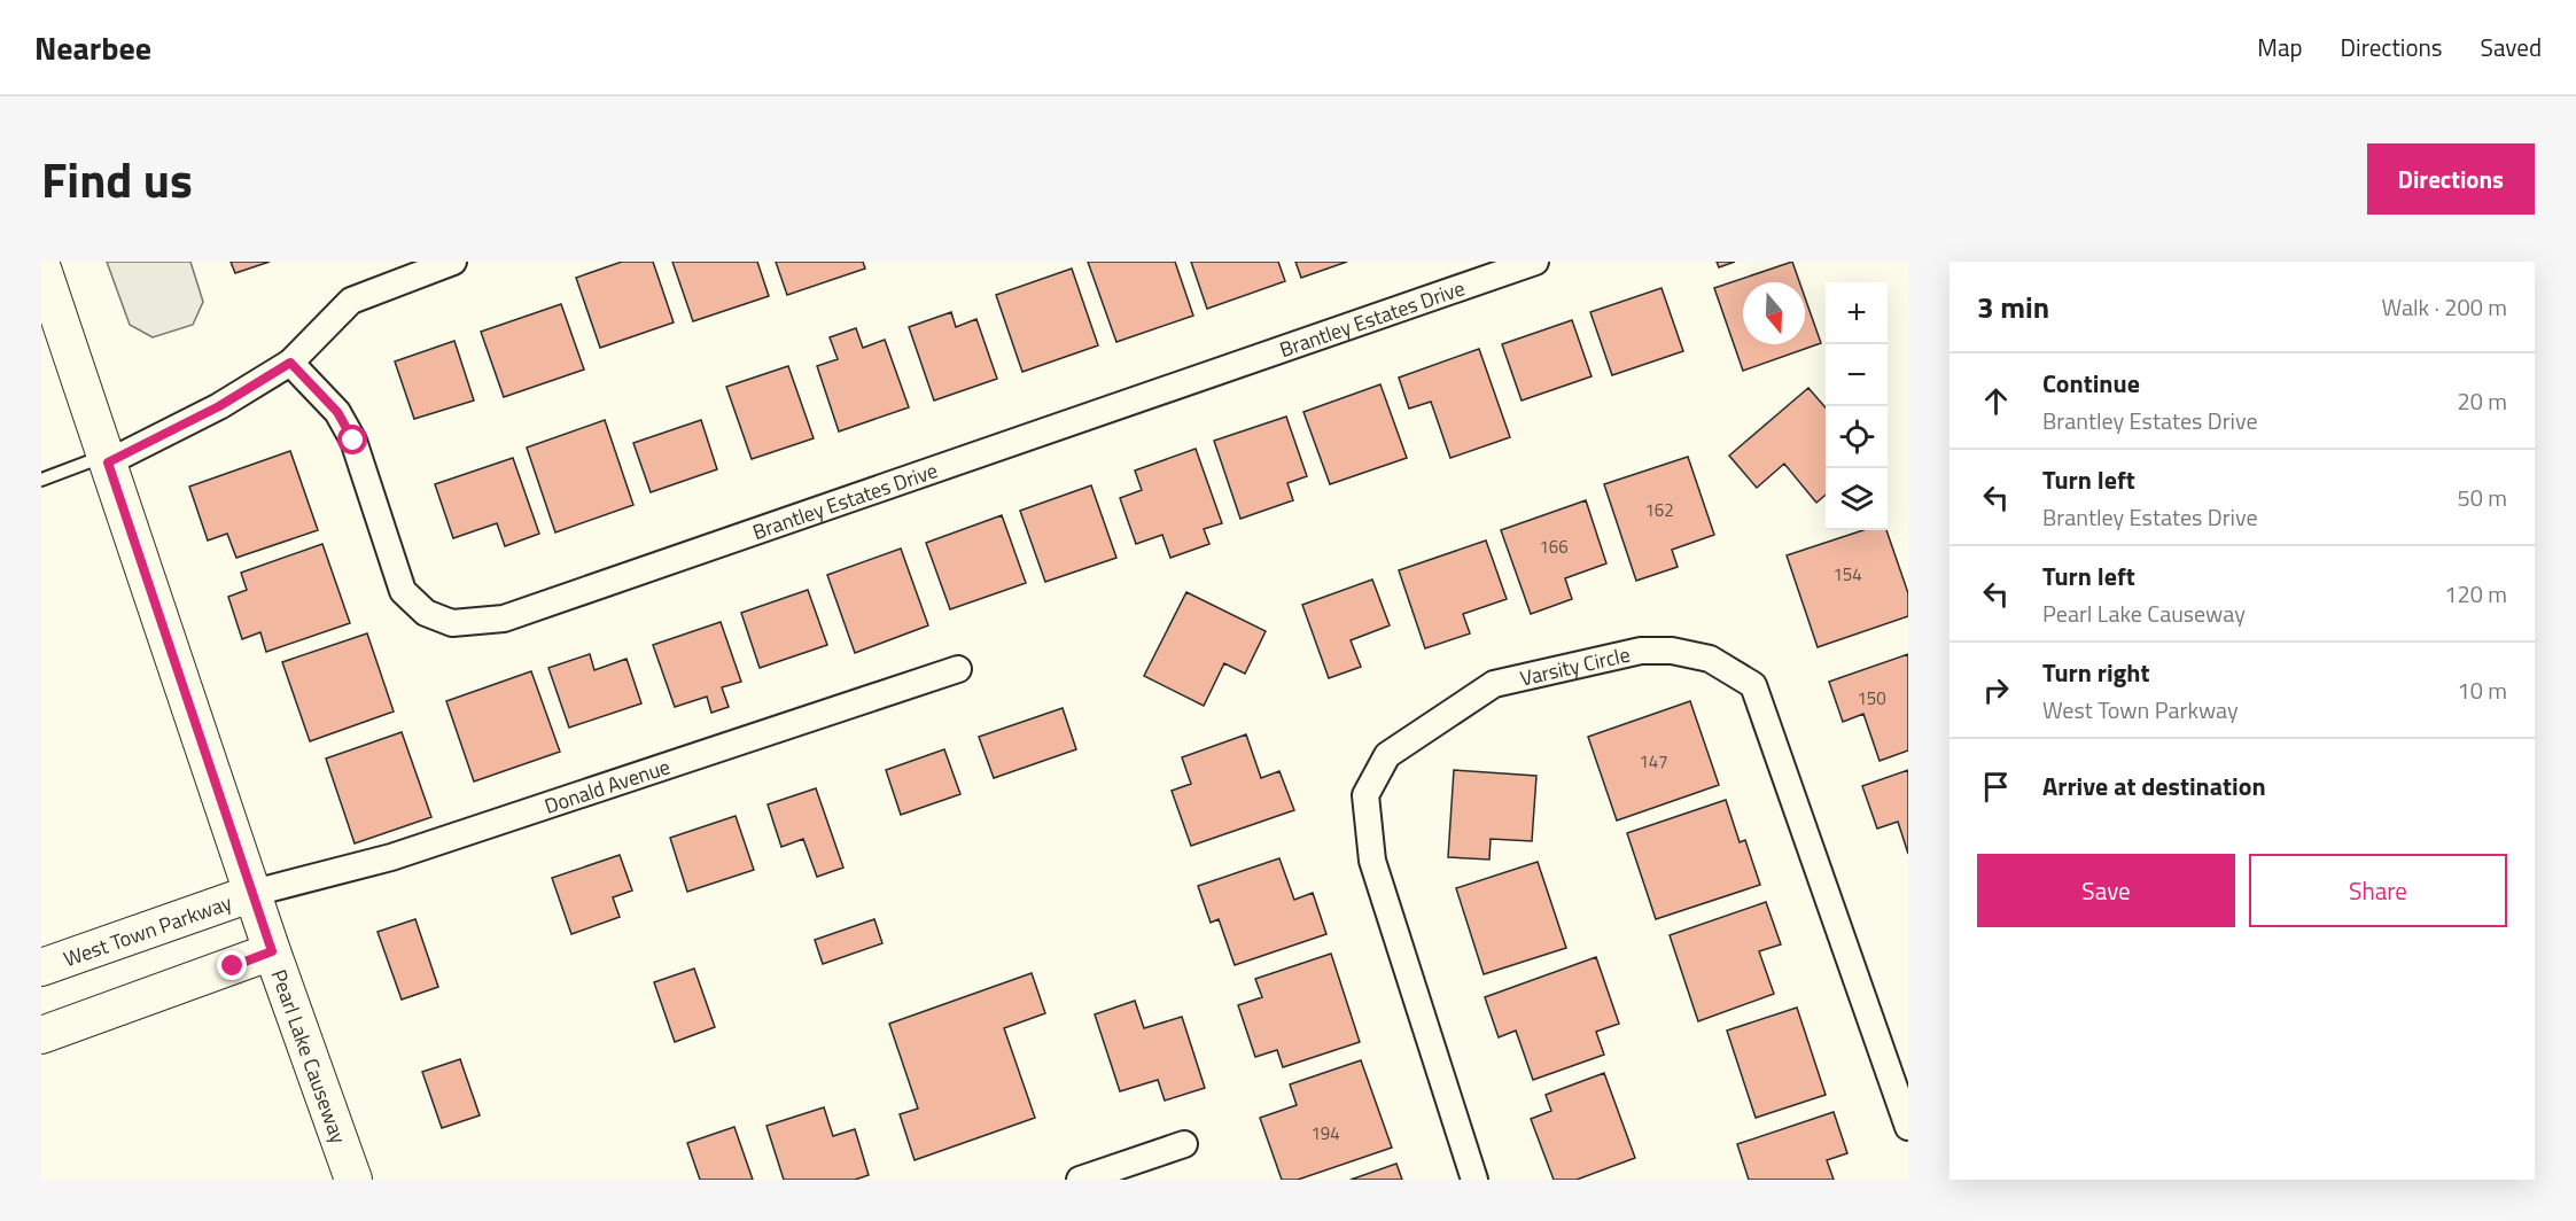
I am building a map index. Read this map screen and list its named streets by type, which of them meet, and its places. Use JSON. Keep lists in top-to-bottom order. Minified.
{"streets":{"street":["Brantley Estates Drive","Varsity Circle","Donald Avenue","West Town Parkway","Pearl Lake Causeway"]},"crossings":[["Donald Avenue","West Town Parkway"],["Donald Avenue","Pearl Lake Causeway"],["West Town Parkway","Pearl Lake Causeway"]],"house_numbers":["162","166","154","150","147","194"],"north":"bottom","page":{"header":"Nearbee","nav":["Map","Directions","Saved"],"title":"Find us","buttons":["Directions",["Save","Share"]],"heading":["3 min","Walk · 200 m"],"map_buttons":["+","−"],"list":[["Continue","Brantley Estates Drive","20 m"],["Turn left","Brantley Estates Drive","50 m"],["Turn left","Pearl Lake Causeway","120 m"],["Turn right","West Town Parkway","10 m"],"Arrive at destination"]}}
